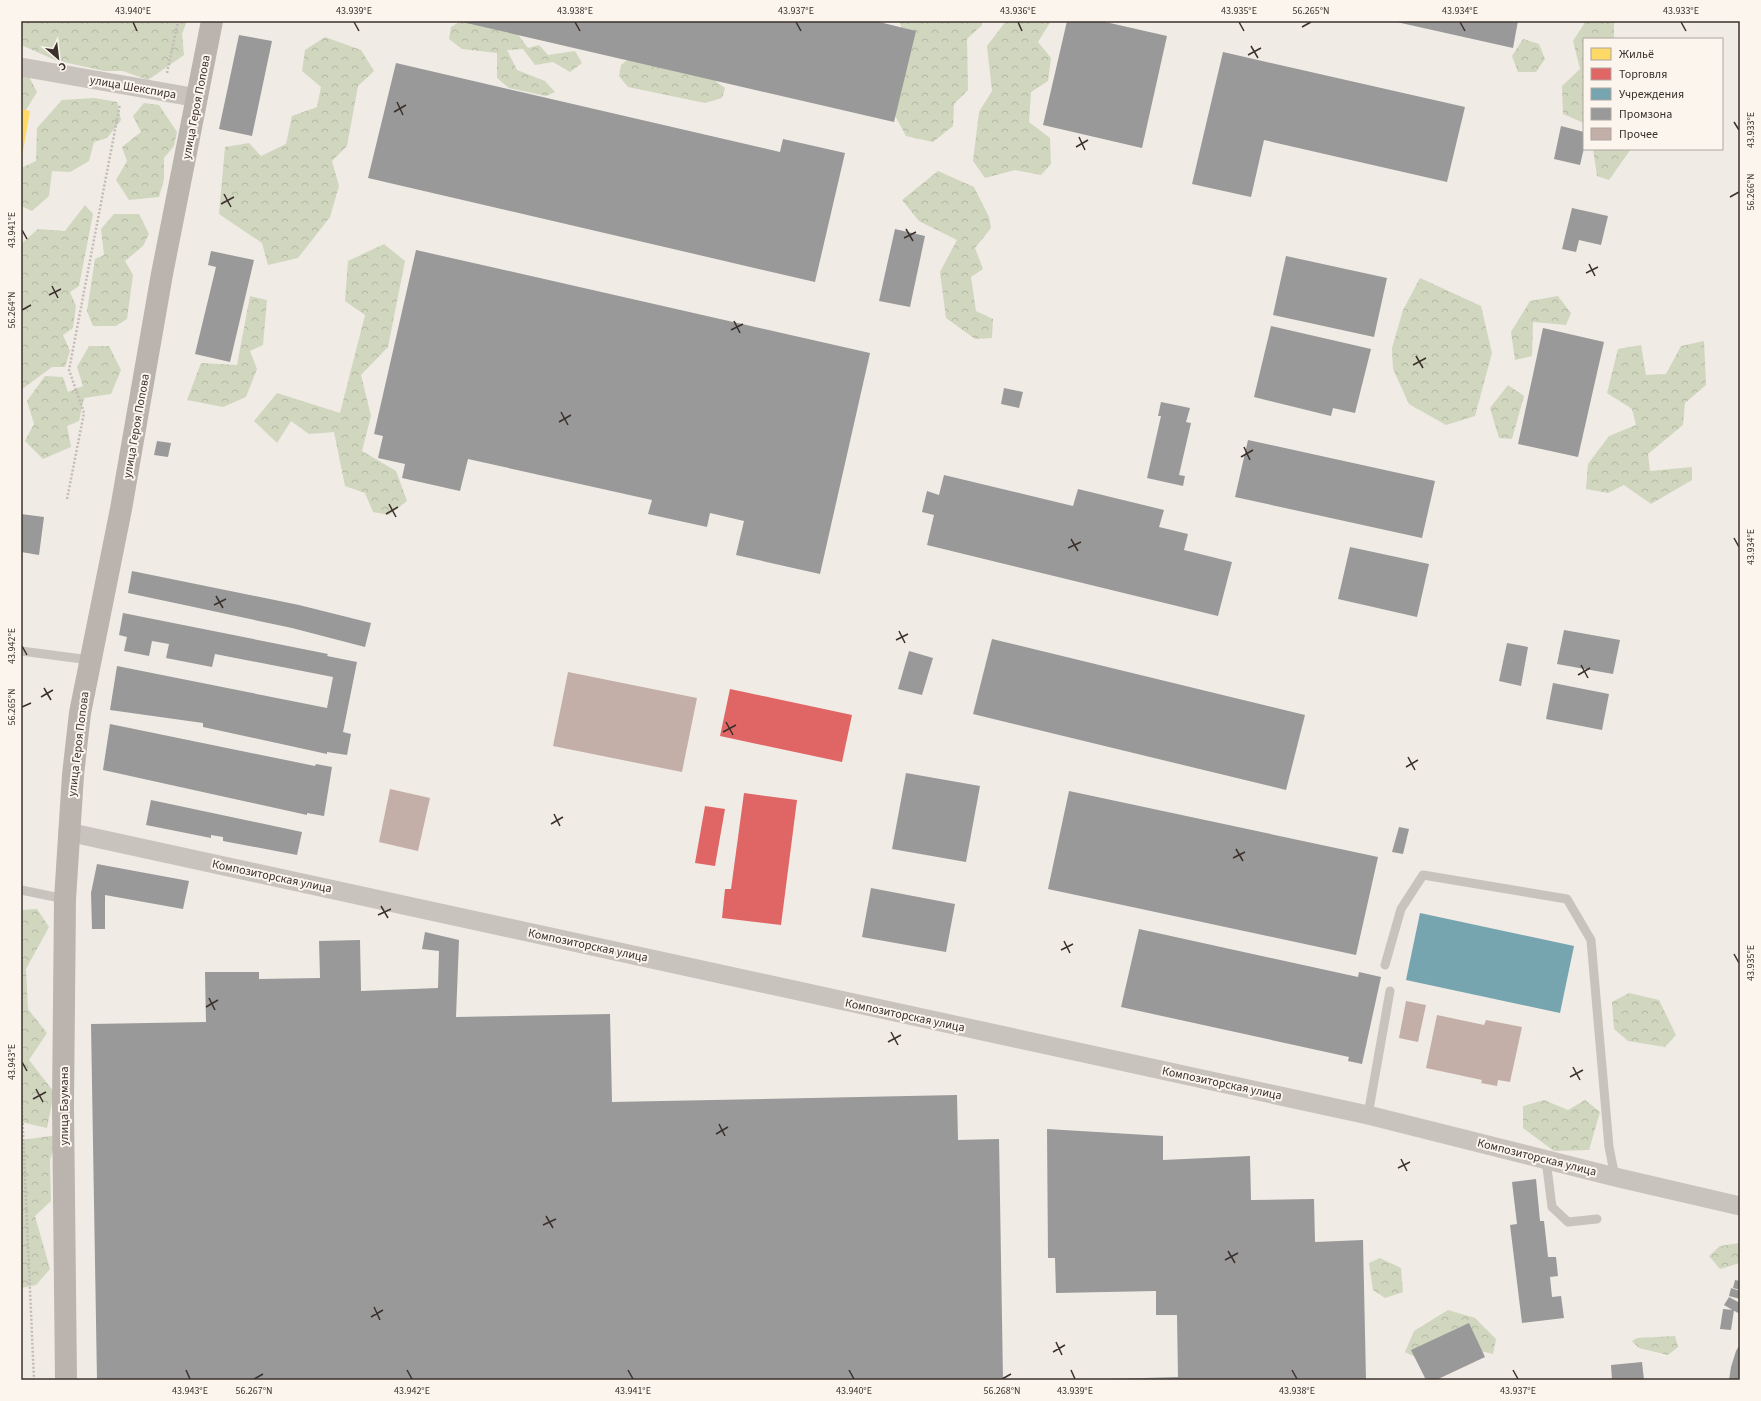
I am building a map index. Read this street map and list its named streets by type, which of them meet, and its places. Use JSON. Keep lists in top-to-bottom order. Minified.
{"streets":{"street":["улица Шекспира","улица Героя Попова","Композиторская улица","улица Баумана"]},"crossings":[["улица Шекспира","улица Героя Попова"],["улица Героя Попова","Композиторская улица"],["улица Героя Попова","улица Баумана"],["Композиторская улица","улица Баумана"]],"legend":["Жильё","Торговля","Учреждения","Промзона","Прочее"],"north":"bottom right","coordinates":["43.940°E","43.939°E","43.938°E","43.937°E","43.936°E","43.935°E","56.265°N","43.934°E","43.933°E","56.266°N","43.941°E","56.264°N","43.942°E","43.943°E","56.267°N","56.268°N"]}
